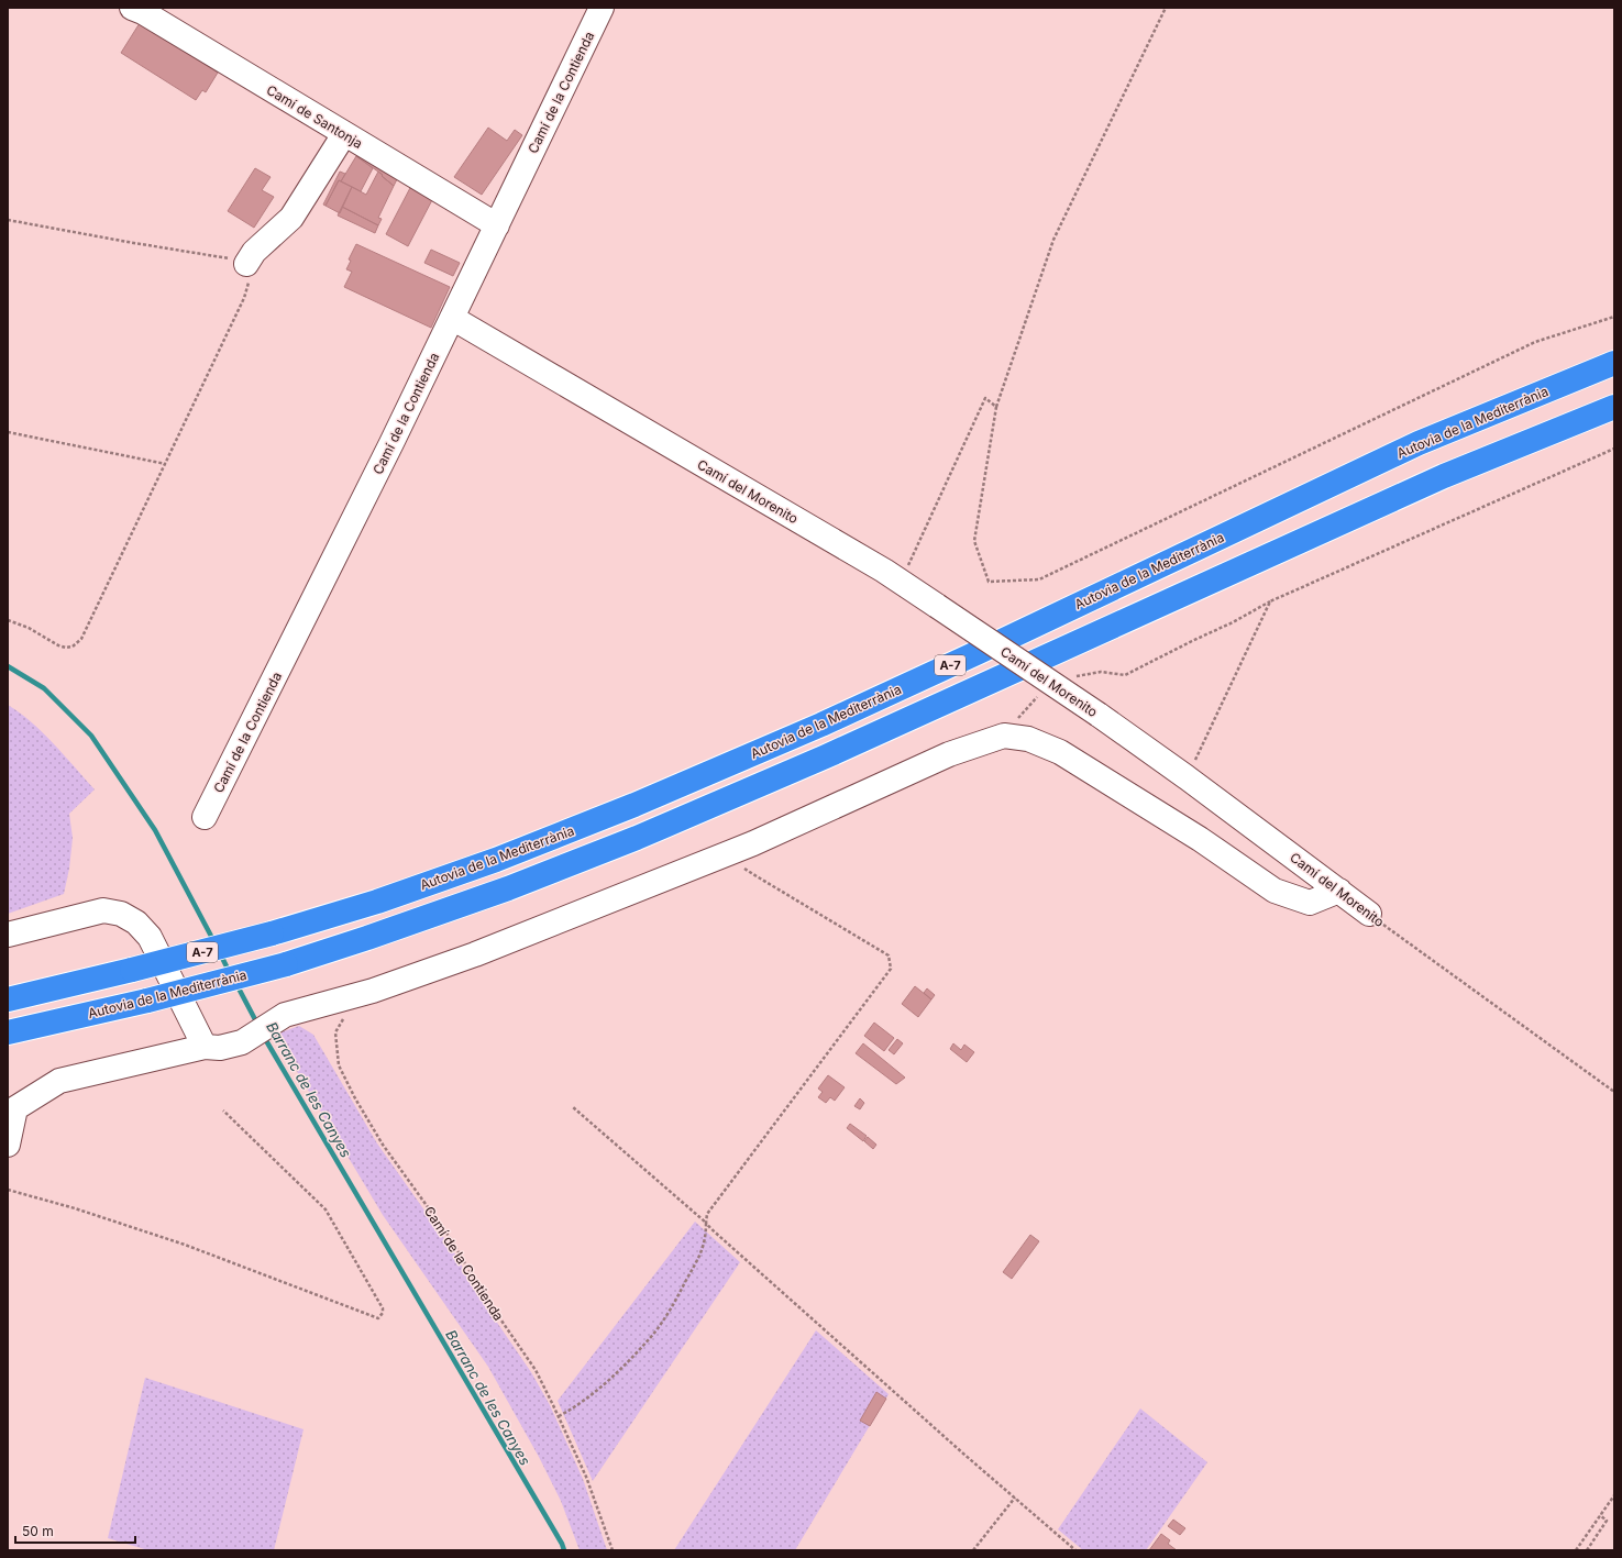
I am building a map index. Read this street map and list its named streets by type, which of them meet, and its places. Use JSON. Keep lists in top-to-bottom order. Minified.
{"streets":{"highway":["Autovia de la Mediterrània","A-7"],"street":["Camí de la Contienda","Camí de Santonja","Camí del Morenito"]},"crossings":[["Camí de la Contienda","Camí de Santonja"],["Camí de la Contienda","Camí del Morenito"]],"water":["Barranc de les Canyes"],"scale_bar":"50 m"}
